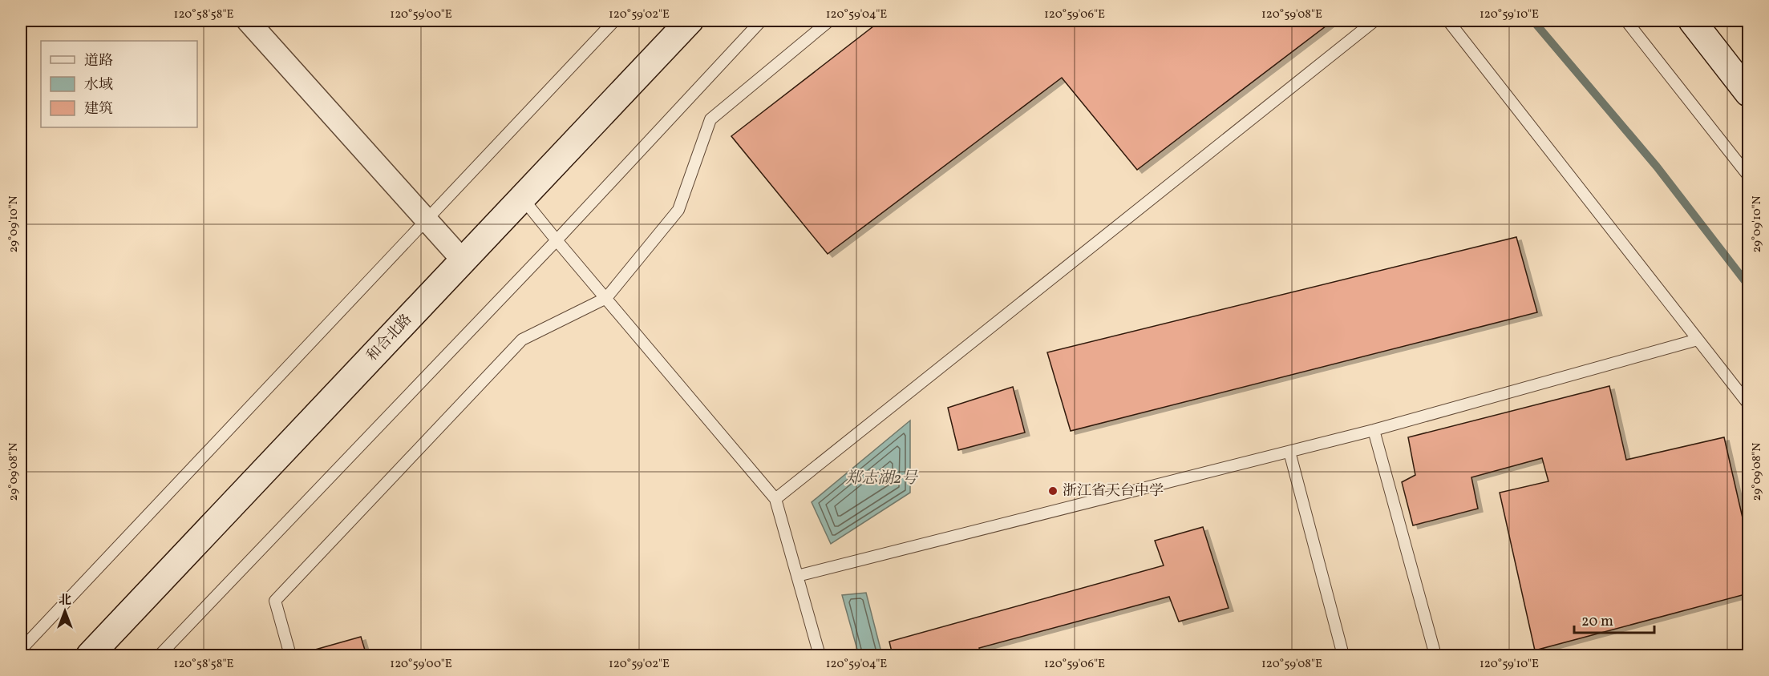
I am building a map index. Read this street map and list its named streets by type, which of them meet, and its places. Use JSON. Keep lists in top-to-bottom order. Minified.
{"streets":{"main road":["和合北路"]},"water":["郑志湖2号"],"places":["浙江省天台中学"],"legend":["道路","水域","建筑"],"scale_bar":"20 m","north":"top","coordinates":["120°58'58\"E","120°59'00\"E","120°59'02\"E","120°59'04\"E","120°59'06\"E","120°59'08\"E","120°59'10\"E","29°09'10\"N","29°09'08\"N"]}
